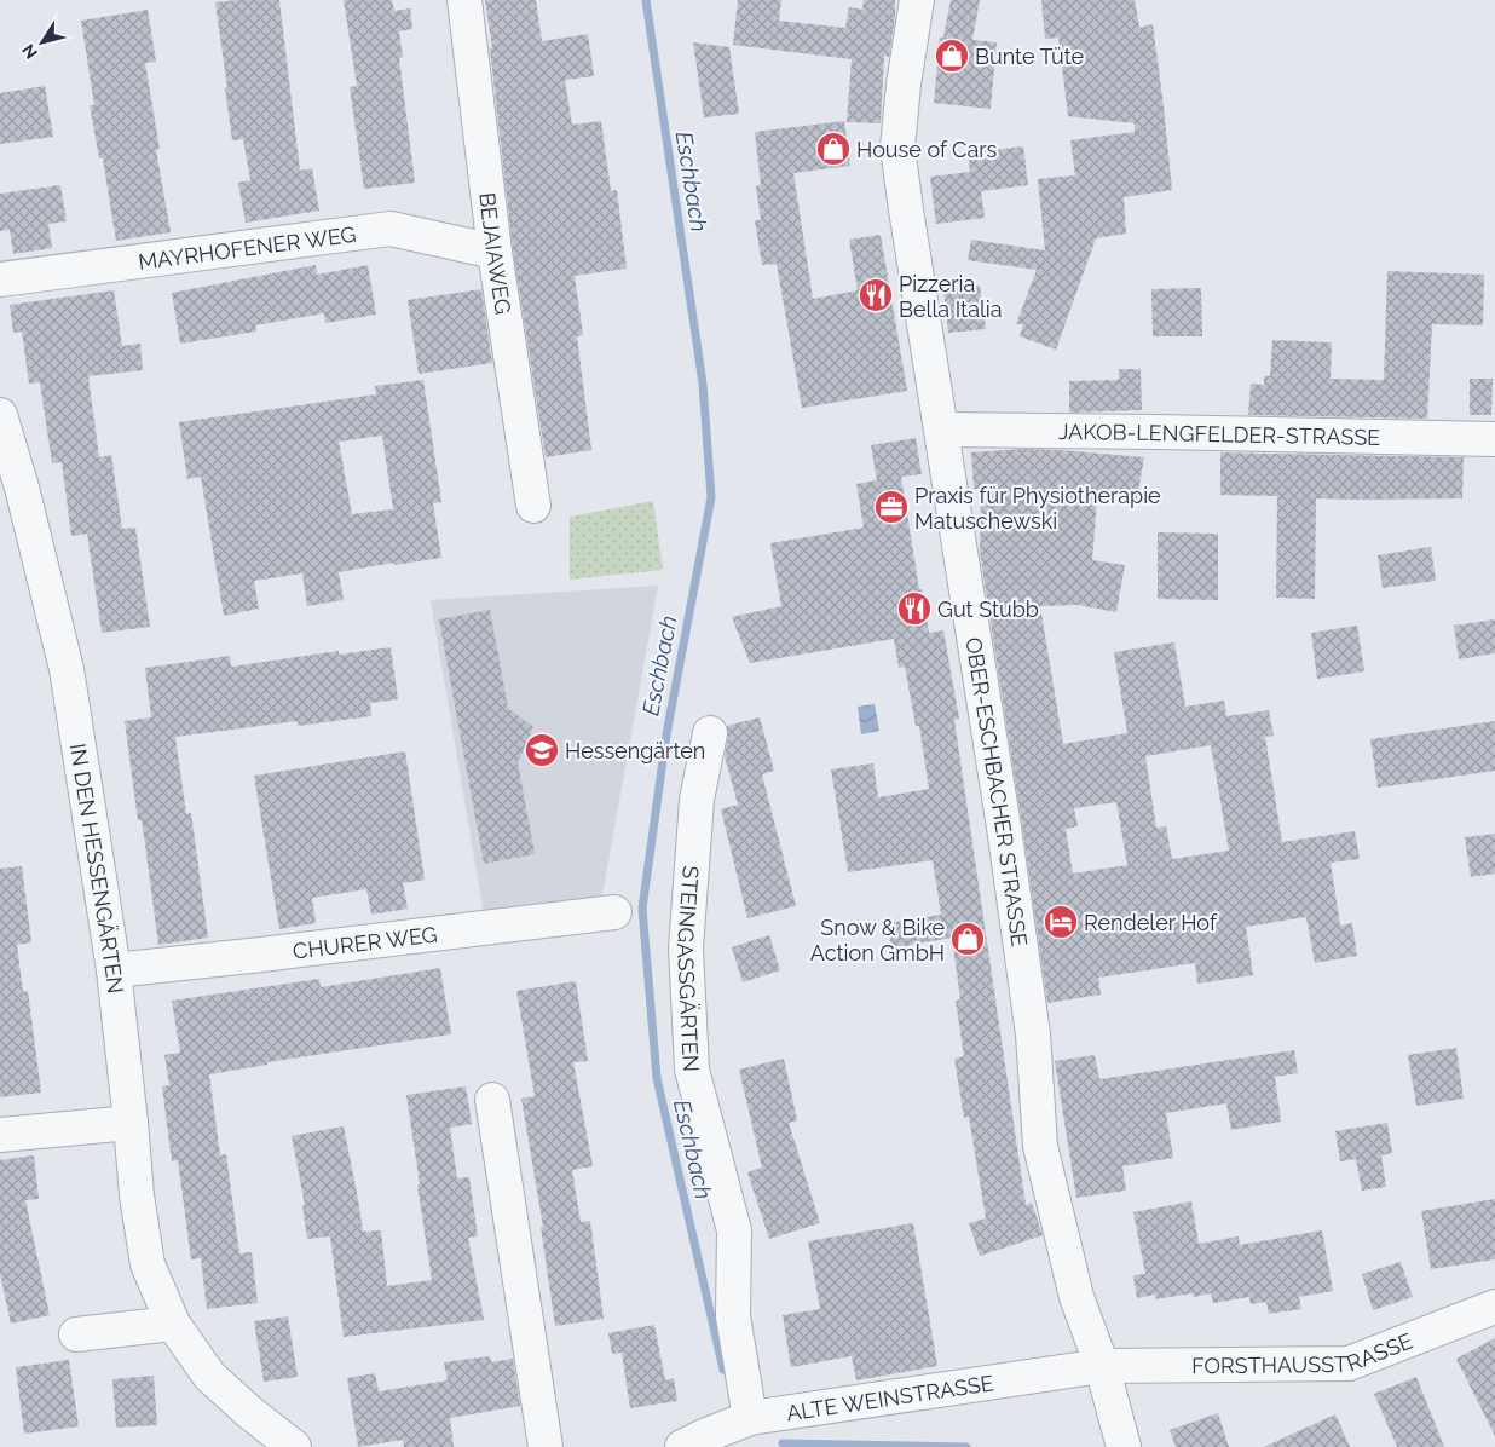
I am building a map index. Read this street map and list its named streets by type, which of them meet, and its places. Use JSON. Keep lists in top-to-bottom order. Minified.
{"streets":{"street":["MAYRHOFENER WEG","BEJAIAWEG","JAKOB-LENGFELDER-STRASSE","OBER-ESCHBACHER STRASSE","IN DEN HESSENGÄRTEN","CHURER WEG","STEINGASSGÄRTEN","FORSTHAUSSTRASSE","ALTE WEINSTRASSE"]},"crossings":[["MAYRHOFENER WEG","BEJAIAWEG"],["JAKOB-LENGFELDER-STRASSE","OBER-ESCHBACHER STRASSE"],["OBER-ESCHBACHER STRASSE","FORSTHAUSSTRASSE"],["OBER-ESCHBACHER STRASSE","ALTE WEINSTRASSE"],["IN DEN HESSENGÄRTEN","CHURER WEG"],["STEINGASSGÄRTEN","ALTE WEINSTRASSE"],["FORSTHAUSSTRASSE","ALTE WEINSTRASSE"]],"water":["Eschbach"],"places":{"shop":["Bunte Tüte","House of Cars","Snow & Bike Action GmbH"],"restaurant":["Pizzeria Bella Italia","Gut Stubb"],"office":["Praxis für Physiotherapie Matuschewski"],"school or university":["Hessengärten"],"hotel":["Rendeler Hof"]},"north":"bottom left"}
